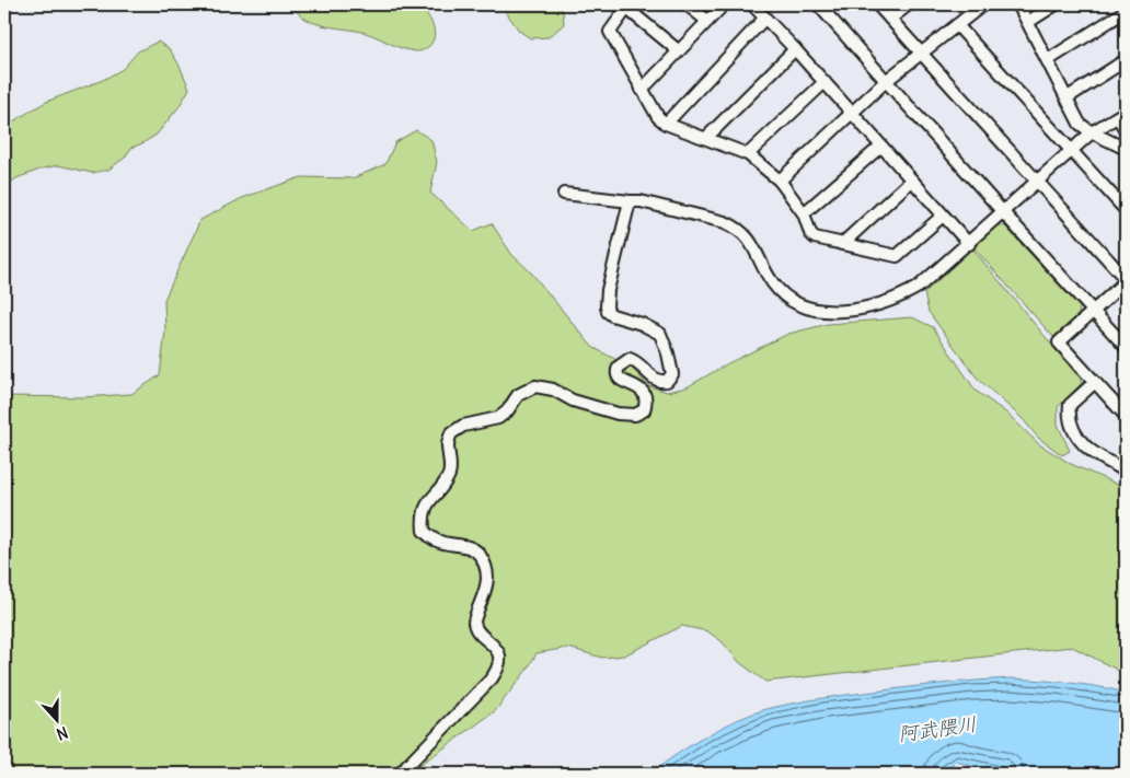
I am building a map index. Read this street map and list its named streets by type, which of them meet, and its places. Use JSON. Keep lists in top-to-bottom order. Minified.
{"water":["阿武隈川"],"north":"bottom"}
